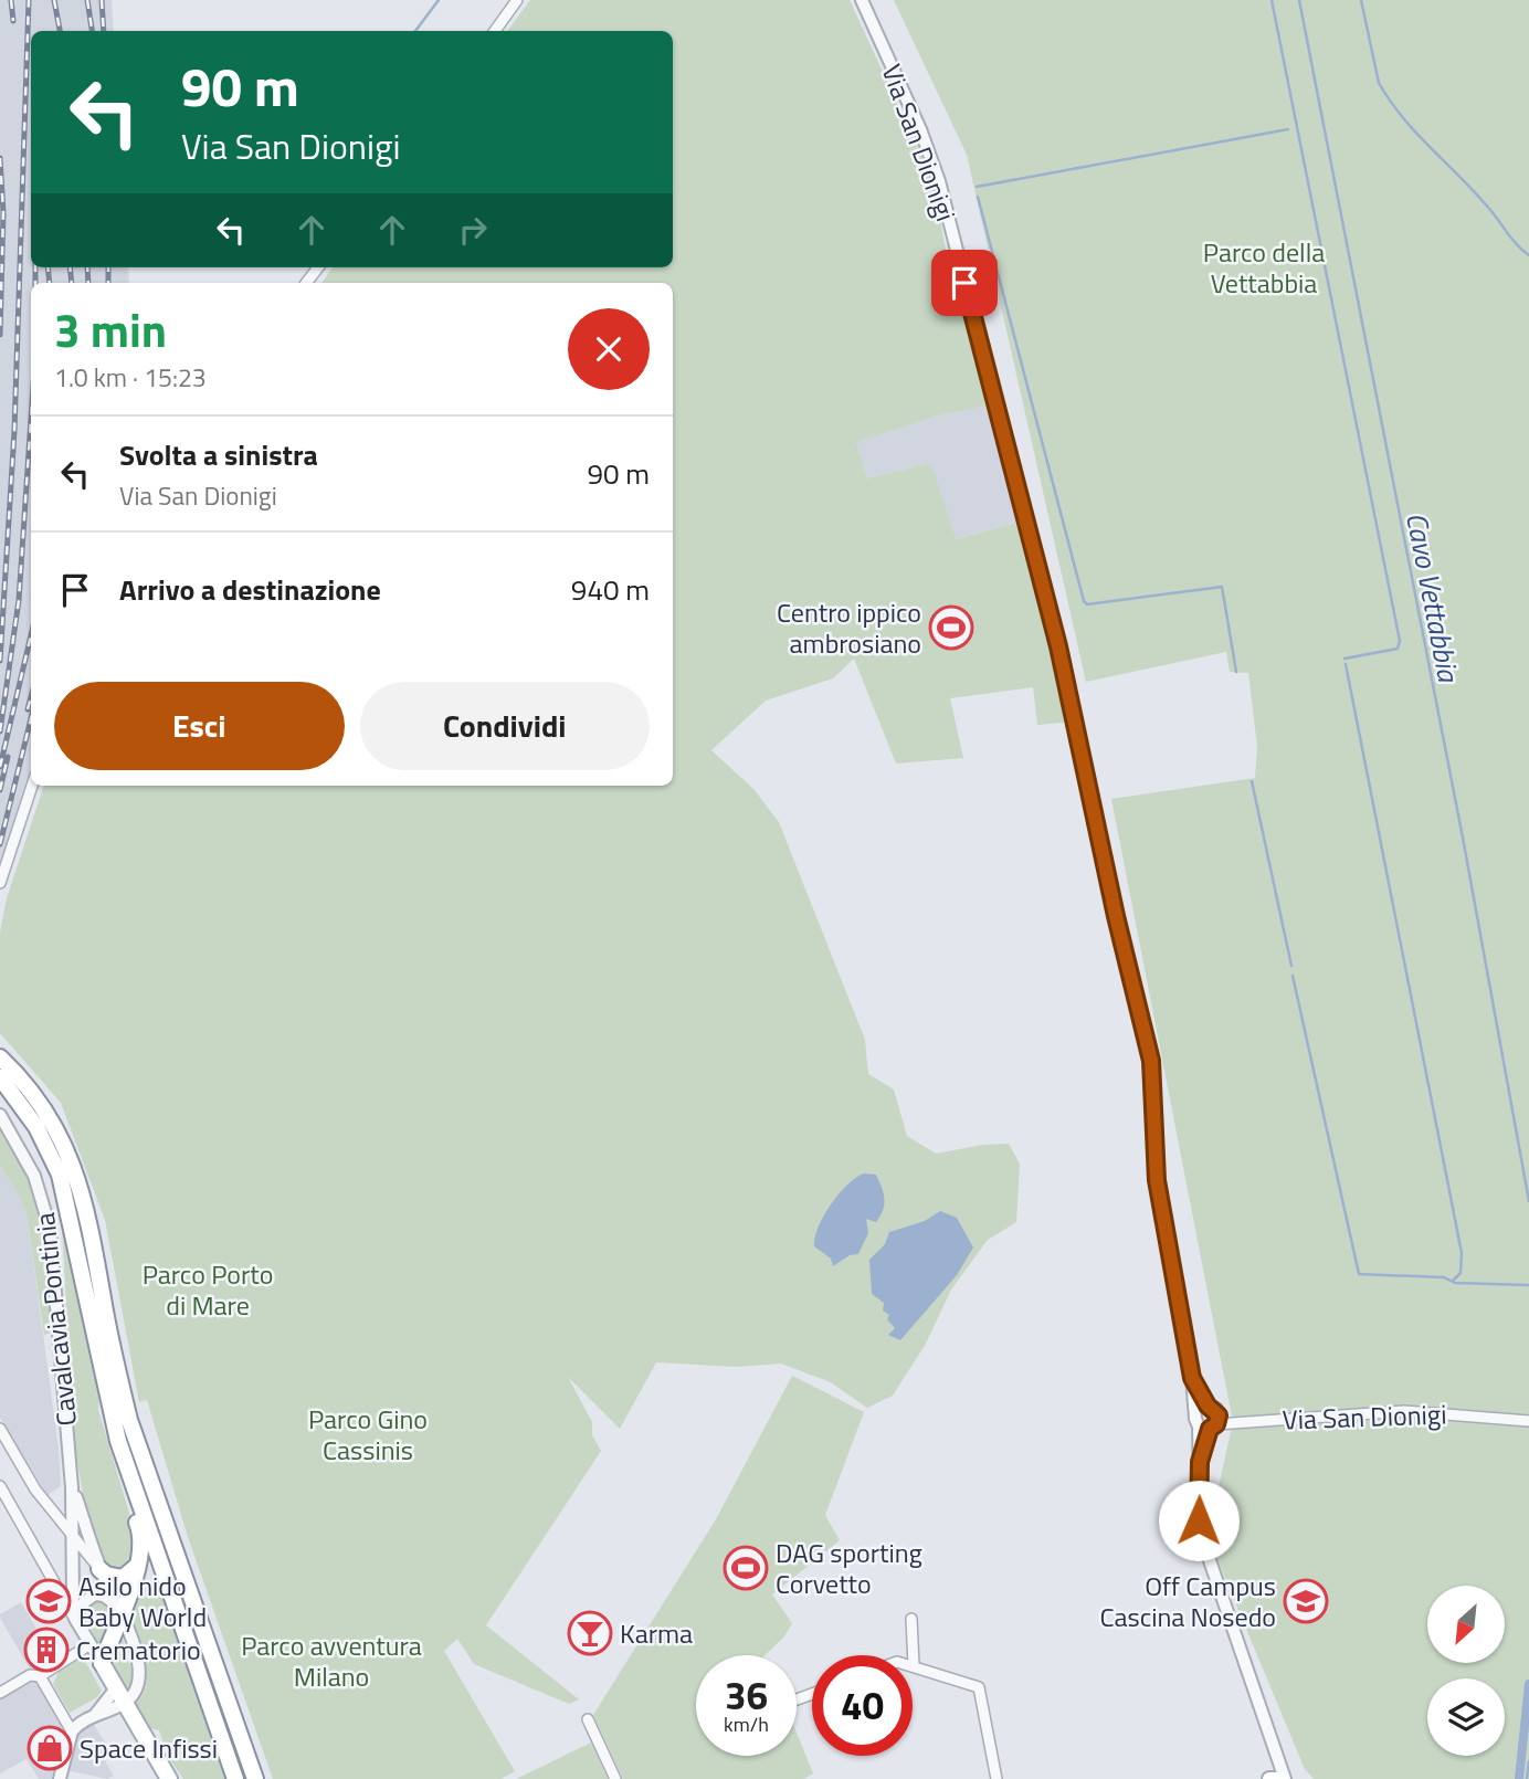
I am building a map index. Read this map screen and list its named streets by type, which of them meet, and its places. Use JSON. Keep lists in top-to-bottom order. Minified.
{"streets":{"street":["Via San Dionigi","Cavalcavia Pontinia"]},"water":["Cavo Vettabbia"],"parks":["Parco della Vettabbia","Parco Porto di Mare","Parco Gino Cassinis","Parco avventura Milano"],"places":{"sports":["Centro ippico ambrosiano","DAG sporting Corvetto"],"school or university":["Asilo nido Baby World","Off Campus Cascina Nosedo"],"bar":["Karma"],"building":["Crematorio"],"shop":["Space Infissi"]},"north":"bottom left","page":{"turn":["90 m","Via San Dionigi"],"heading":["3 min","1.0 km · 15:23"],"list":[{"name":"Svolta a sinistra","note":"Via San Dionigi","value":"90 m"},{"name":"Arrivo a destinazione","value":"940 m"}],"buttons":["Esci","Condividi"],"speed":"36 km/h","limit":"40"}}
